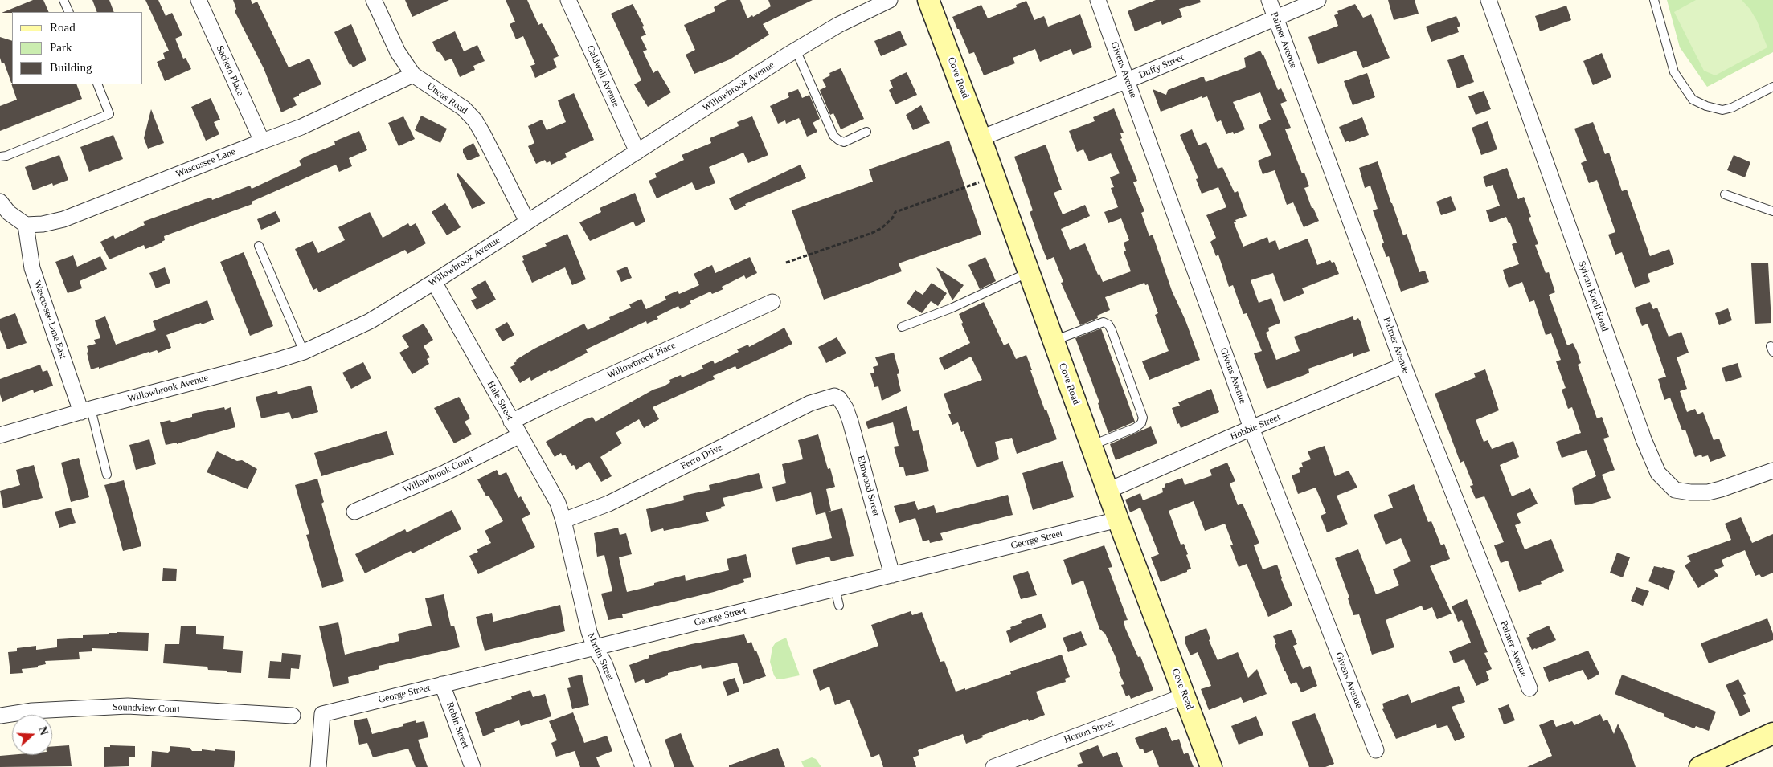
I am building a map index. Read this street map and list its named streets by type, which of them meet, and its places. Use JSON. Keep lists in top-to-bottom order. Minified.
{"streets":{"main road":["Cove Road"],"street":["Palmer Avenue","Duffy Street","Givens Avenue","Sachem Place","Caldwell Avenue","Willowbrook Avenue","Uncas Road","Wascussee Lane","Sylvan Knoll Road","Wascussee Lane East","Willowbrook Place","Hale Street","Hobbie Street","Ferro Drive","Willowbrook Court","Elmwood Street","George Street","Martin Street","Soundview Court","Robin Street","Horton Street"]},"crossings":[["Palmer Avenue","Duffy Street"],["Palmer Avenue","Hobbie Street"],["Duffy Street","Givens Avenue"],["Duffy Street","Cove Road"],["Givens Avenue","Hobbie Street"],["Sachem Place","Wascussee Lane"],["Caldwell Avenue","Willowbrook Avenue"],["Cove Road","Hobbie Street"],["Cove Road","George Street"],["Cove Road","Horton Street"],["Willowbrook Avenue","Uncas Road"],["Willowbrook Avenue","Wascussee Lane East"],["Willowbrook Avenue","Hale Street"],["Uncas Road","Wascussee Lane"],["Wascussee Lane","Wascussee Lane East"],["Willowbrook Place","Hale Street"],["Hale Street","Ferro Drive"],["Hale Street","Willowbrook Court"],["Hale Street","Martin Street"],["Ferro Drive","Elmwood Street"],["Ferro Drive","Martin Street"],["Elmwood Street","George Street"],["George Street","Martin Street"],["George Street","Robin Street"]],"legend":["Road","Park","Building"],"north":"right"}
